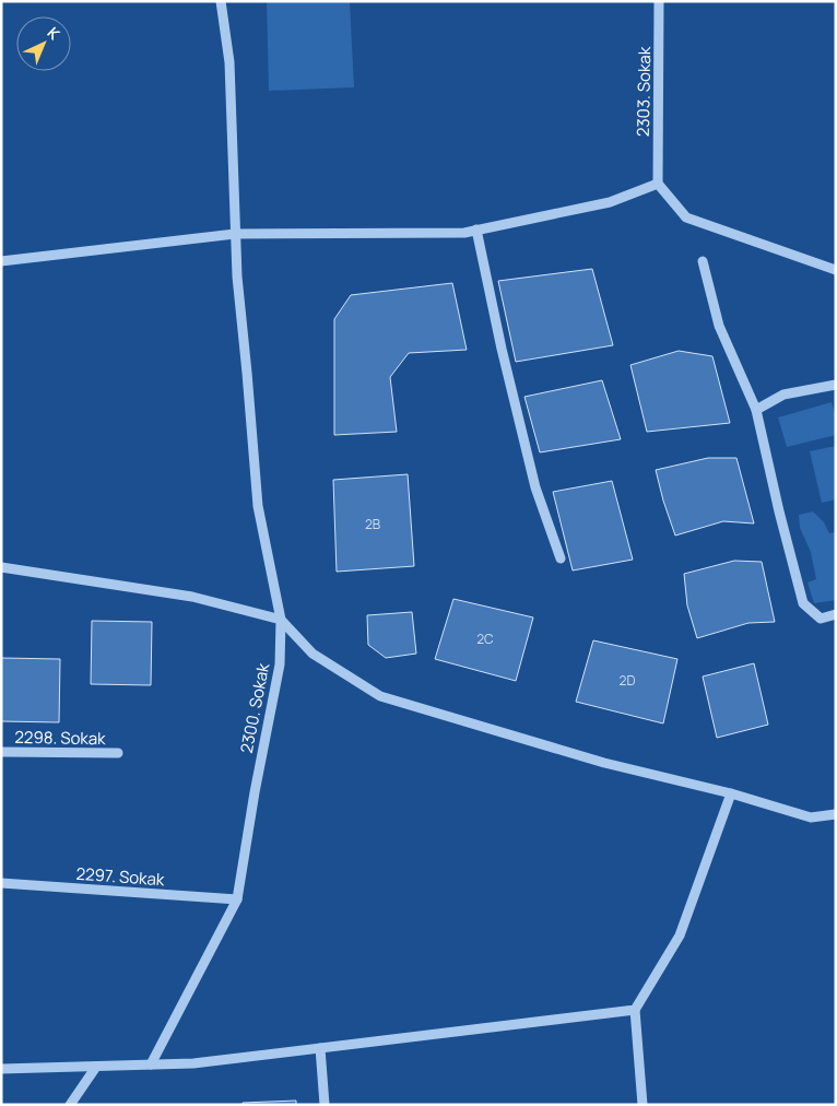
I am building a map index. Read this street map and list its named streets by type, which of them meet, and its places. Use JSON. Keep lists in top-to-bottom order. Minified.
{"streets":{"street":["2303. Sokak","2300. Sokak","2298. Sokak","2297. Sokak"]},"crossings":[["2300. Sokak","2297. Sokak"]],"house_numbers":["2B","2C","2D"],"north":"top right"}
